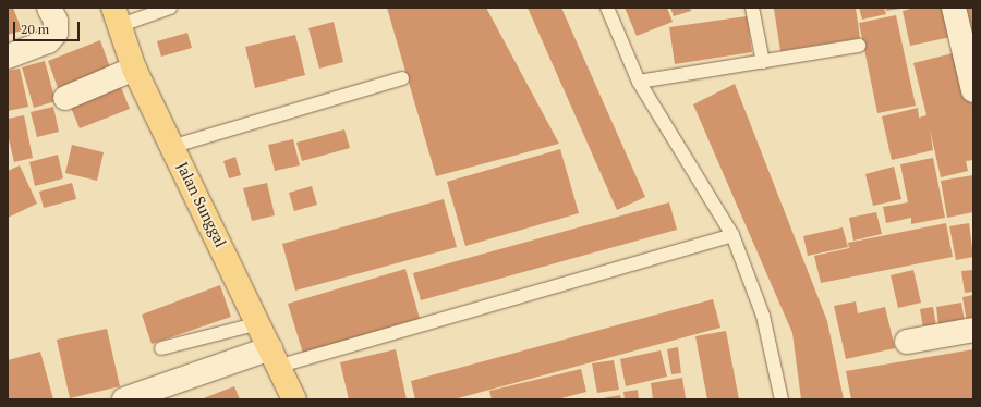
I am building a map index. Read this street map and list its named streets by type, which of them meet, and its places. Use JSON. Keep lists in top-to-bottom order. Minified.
{"streets":{"main road":["Jalan Sunggal"]},"scale_bar":"20 m"}
